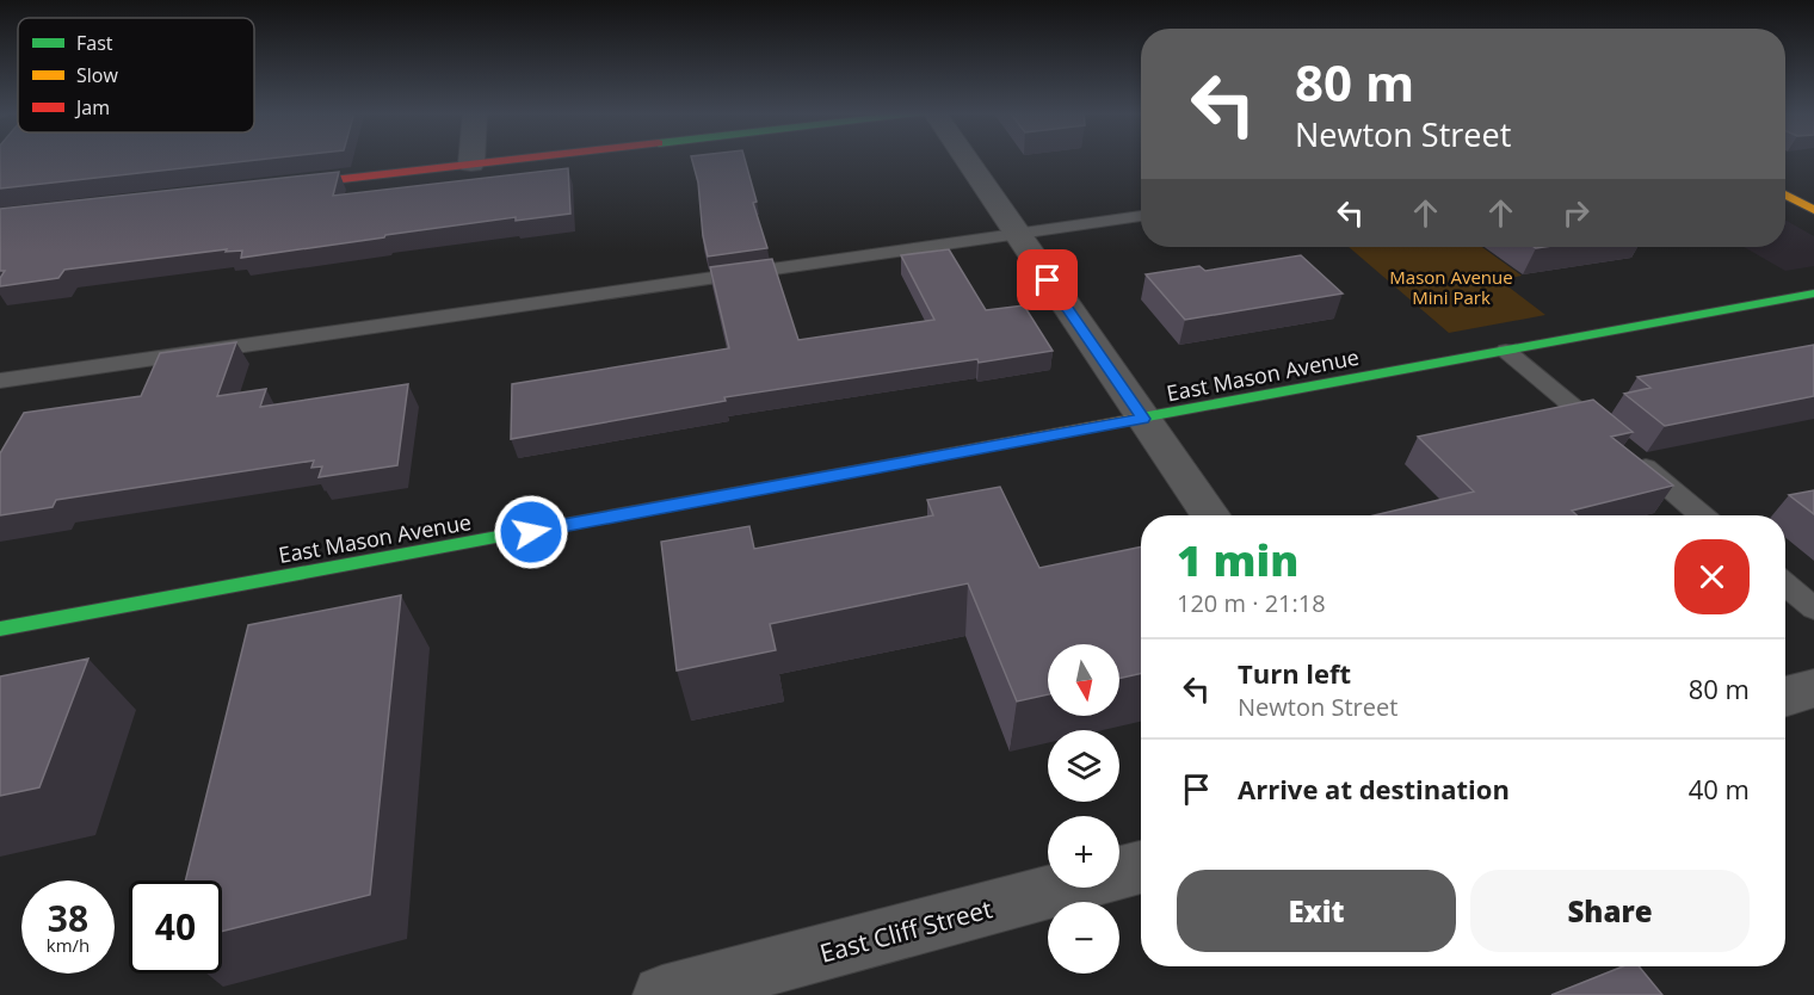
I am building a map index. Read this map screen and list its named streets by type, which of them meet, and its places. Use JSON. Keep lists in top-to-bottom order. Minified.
{"streets":{"street":["East Mason Avenue","East Cliff Street"]},"parks":["Mason Avenue Mini Park"],"legend":["Fast","Slow","Jam"],"north":"bottom","page":{"turn":["80 m","Newton Street"],"heading":["1 min","120 m · 21:18"],"list":[{"name":"Turn left","note":"Newton Street","value":"80 m"},{"name":"Arrive at destination","value":"40 m"}],"map_buttons":["+","−"],"buttons":["Exit","Share"],"speed":"38 km/h","limit":"40"}}
